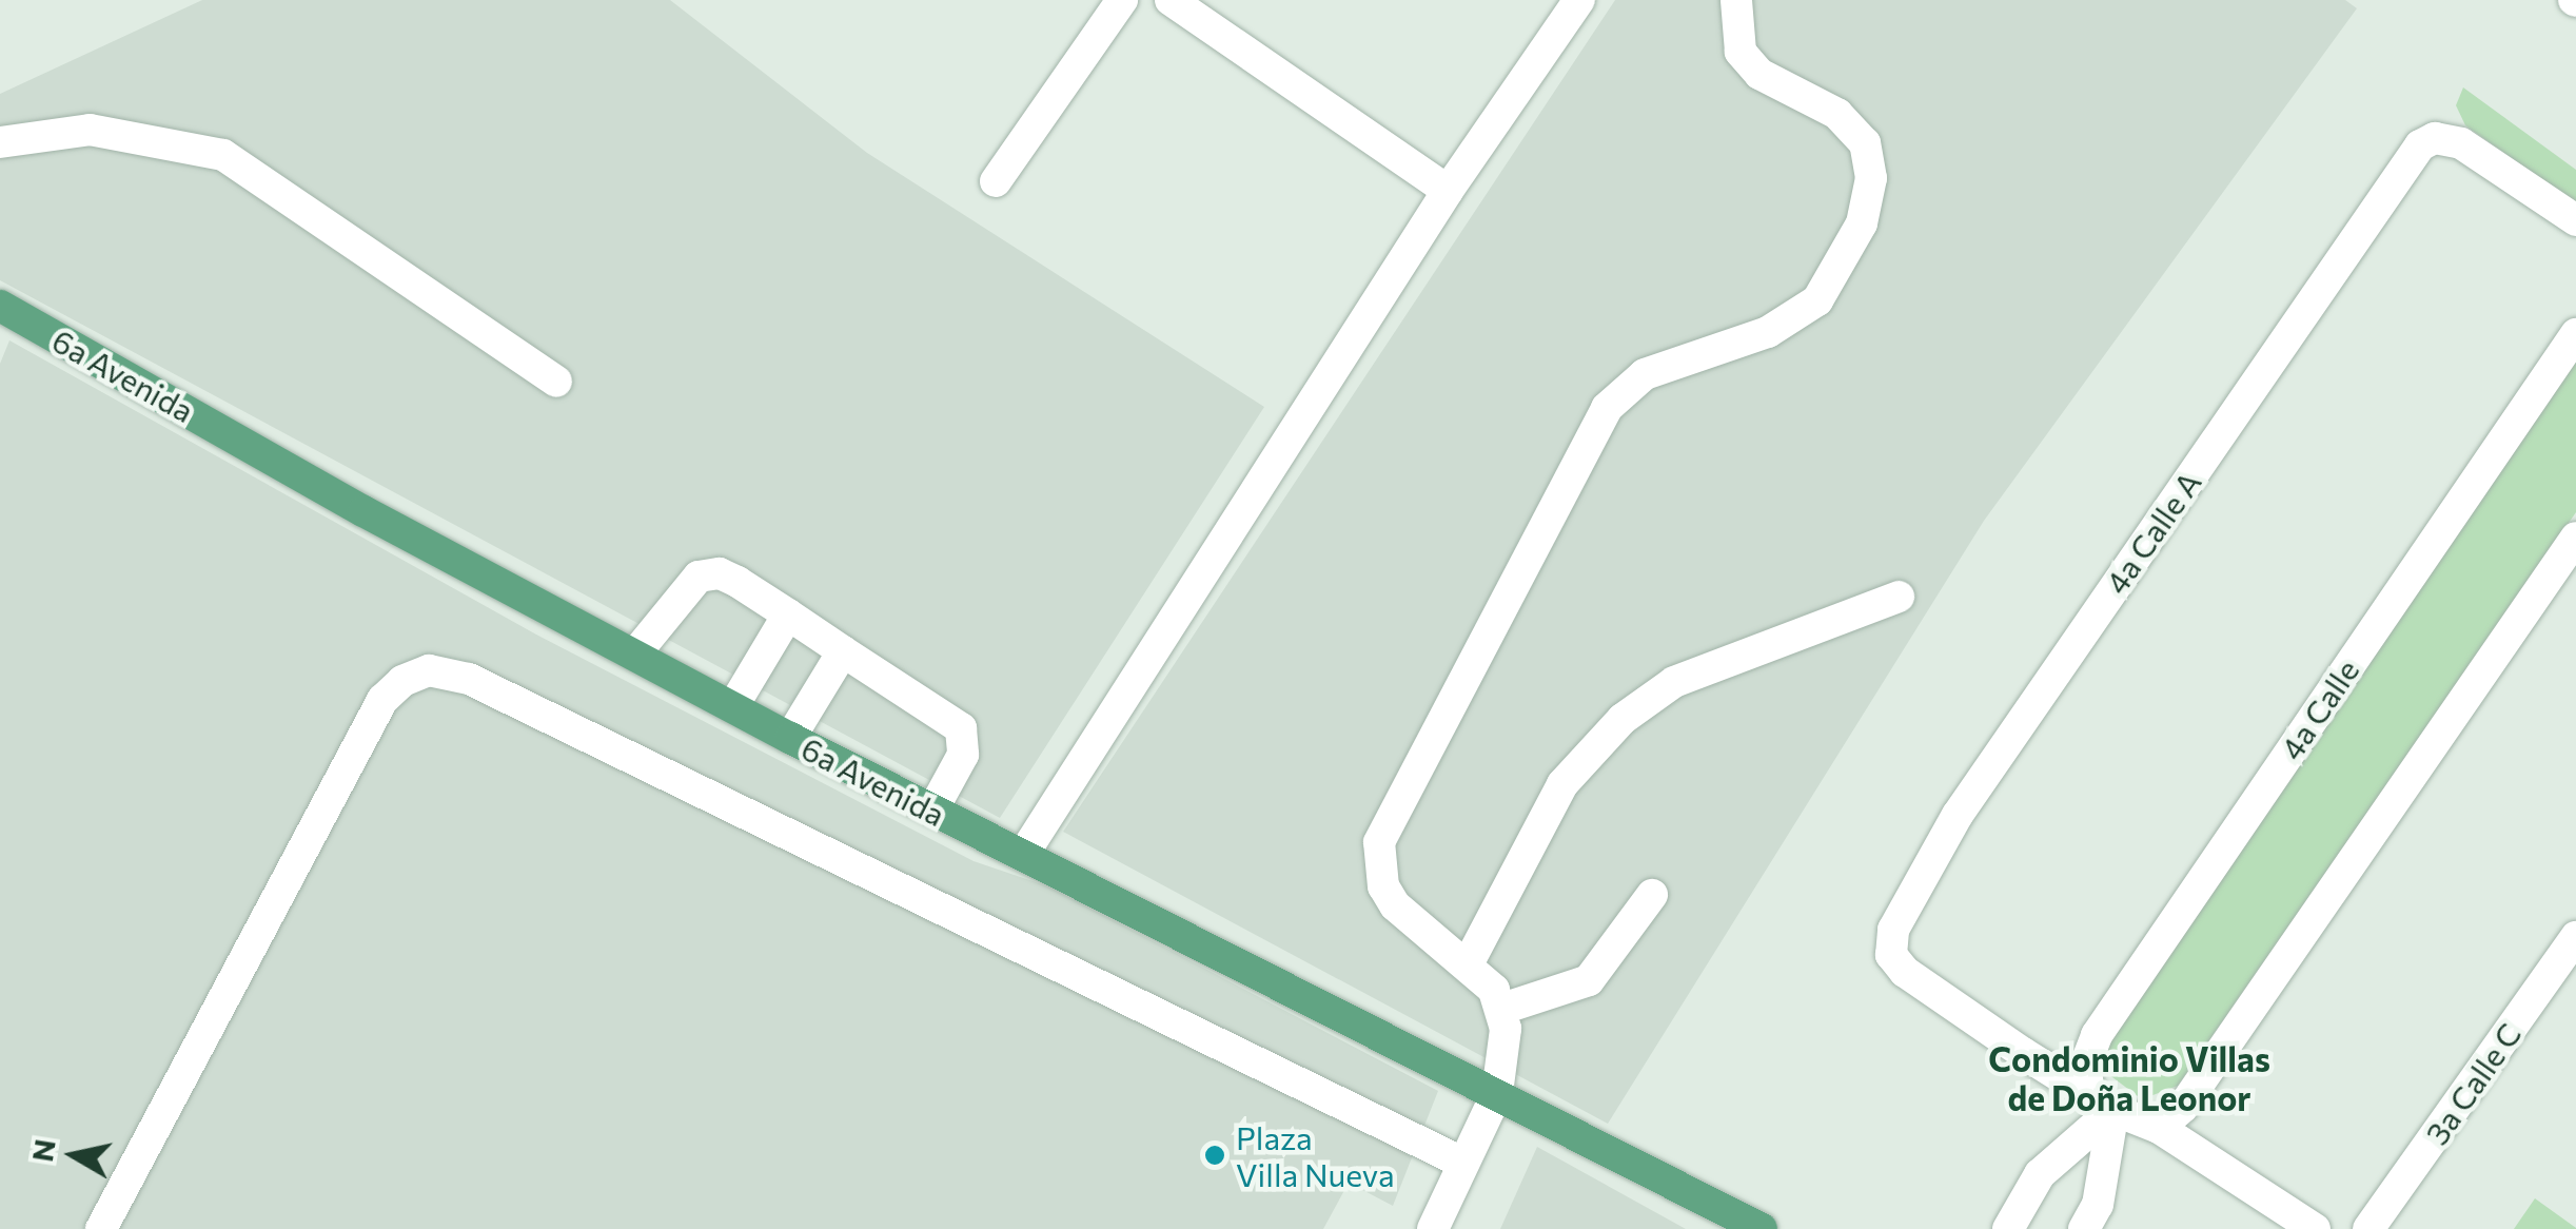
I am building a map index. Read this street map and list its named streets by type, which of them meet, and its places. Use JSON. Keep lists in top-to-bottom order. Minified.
{"streets":{"main road":["6a Avenida"],"street":["4a Calle A","4a Calle","3a Calle C"]},"crossings":[["4a Calle A","4a Calle"]],"districts":["Condominio Villas de Doña Leonor"],"places":["Plaza Villa Nueva"],"north":"left"}
